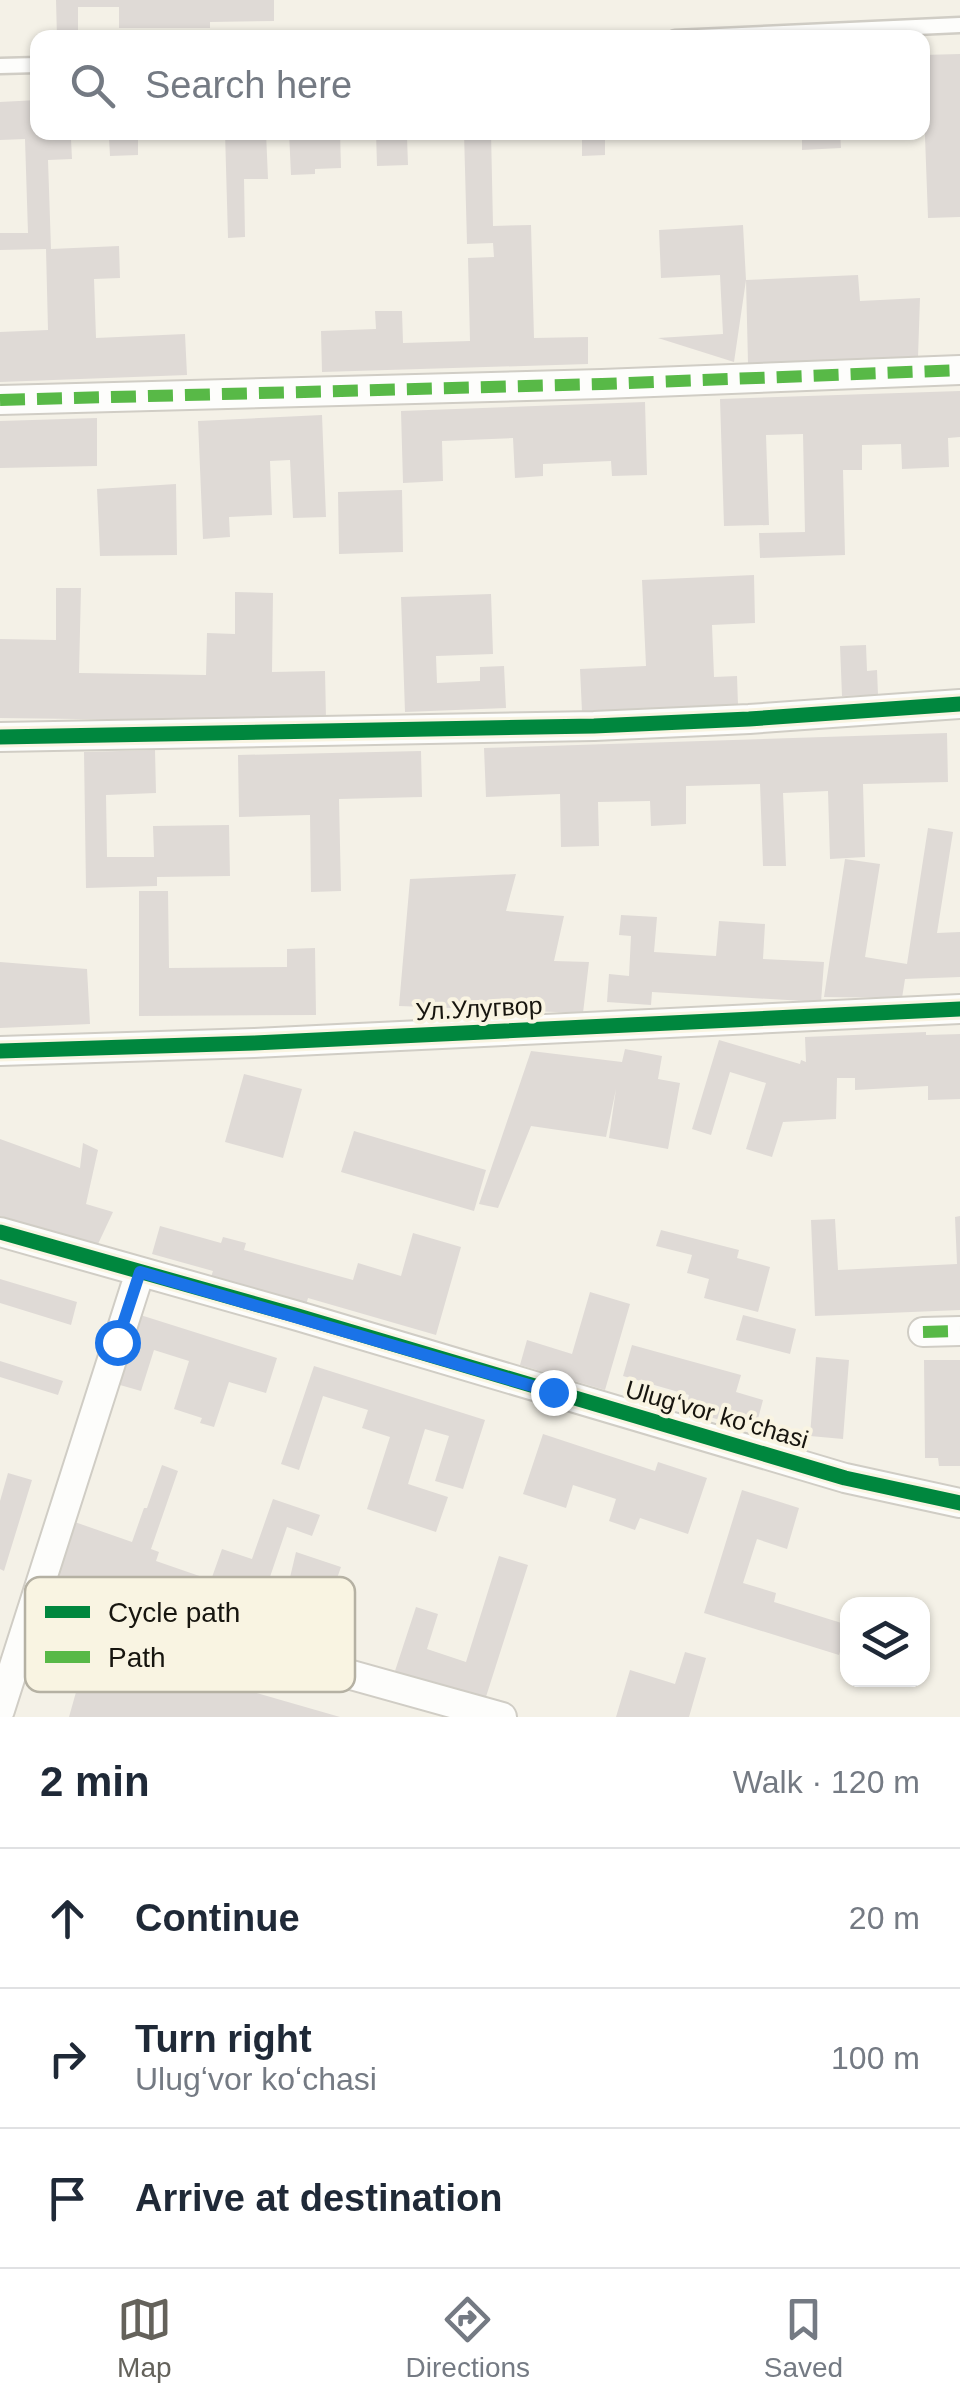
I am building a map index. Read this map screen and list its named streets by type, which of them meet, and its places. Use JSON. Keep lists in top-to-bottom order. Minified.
{"streets":{"street":["Ул.Улугвор","Ulugʻvor koʻchasi"]},"legend":["Cycle path","Path"],"page":{"search":"Search here","heading":["2 min","Walk · 120 m"],"list":[["Continue","20 m"],["Turn right","Ulugʻvor koʻchasi","100 m"],"Arrive at destination"],"nav":["Map","Directions","Saved"]}}
